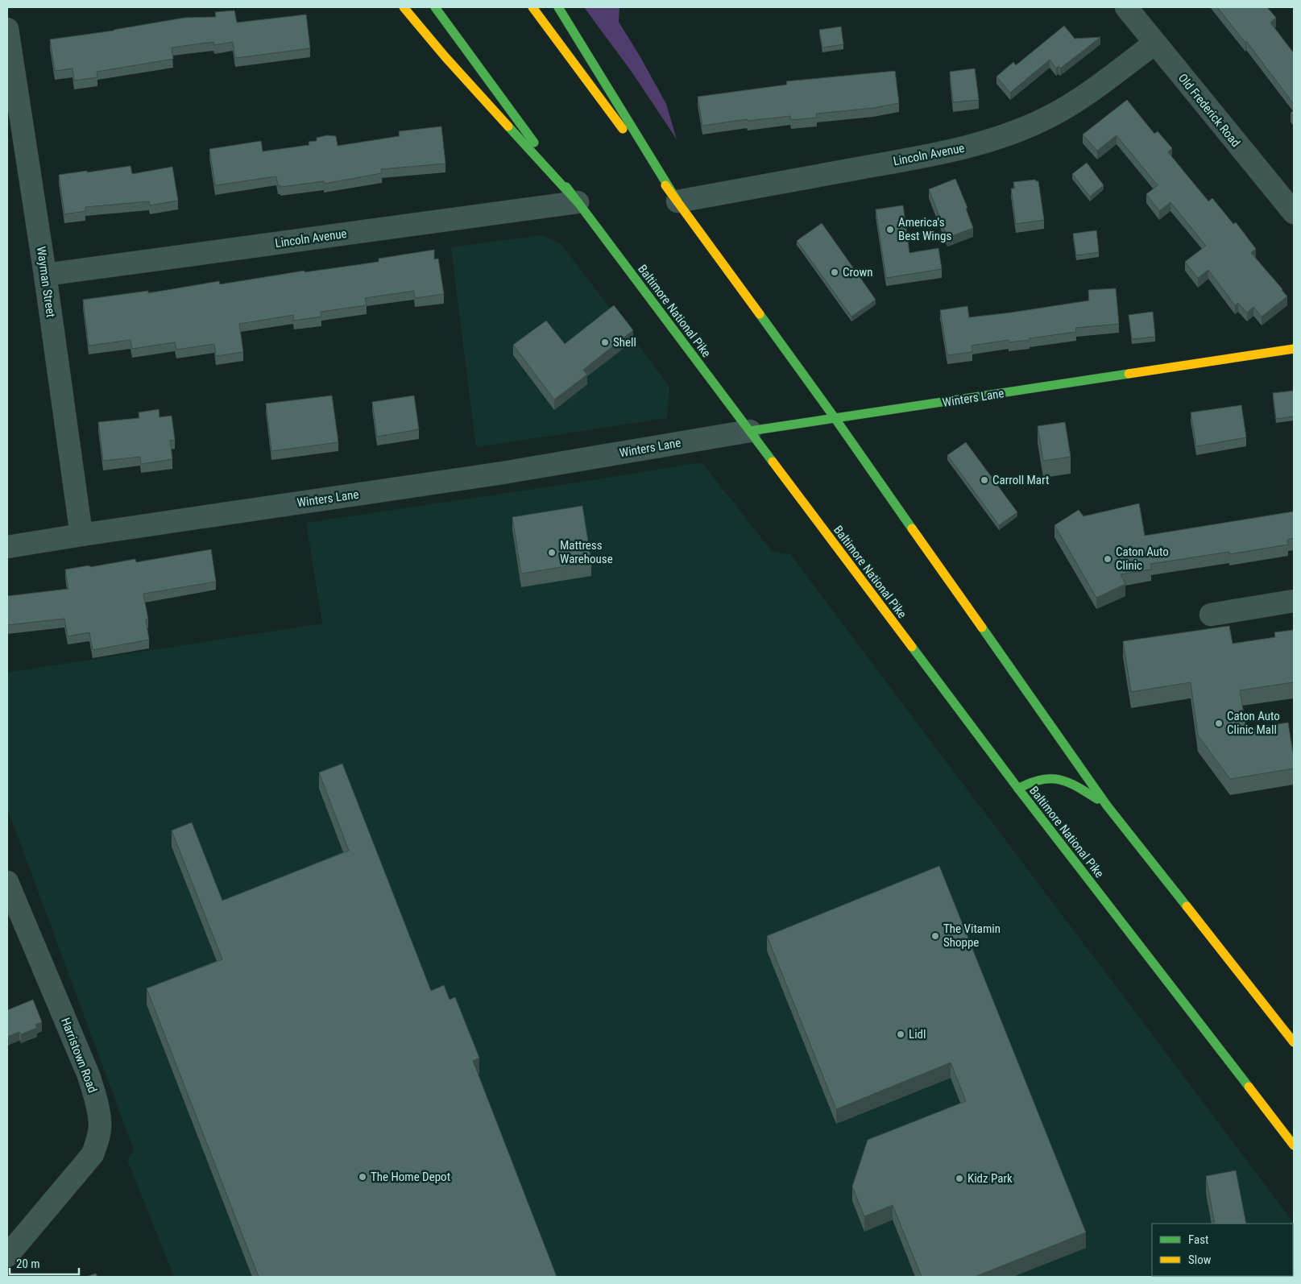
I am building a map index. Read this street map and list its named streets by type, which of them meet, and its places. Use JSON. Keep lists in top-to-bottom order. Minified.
{"streets":{"main road":["Baltimore National Pike","Winters Lane"],"street":["Old Frederick Road","Lincoln Avenue","Wayman Street","Harristown Road"]},"crossings":[["Old Frederick Road","Lincoln Avenue"],["Lincoln Avenue","Wayman Street"],["Lincoln Avenue","Baltimore National Pike"],["Wayman Street","Winters Lane"],["Baltimore National Pike","Winters Lane"]],"places":["America's Best Wings","Crown","Shell","Carroll Mart","Mattress Warehouse","Caton Auto Clinic","Caton Auto Clinic Mall","The Vitamin Shoppe","Lidl","The Home Depot","Kidz Park"],"legend":["Fast","Slow"],"scale_bar":"20 m"}
